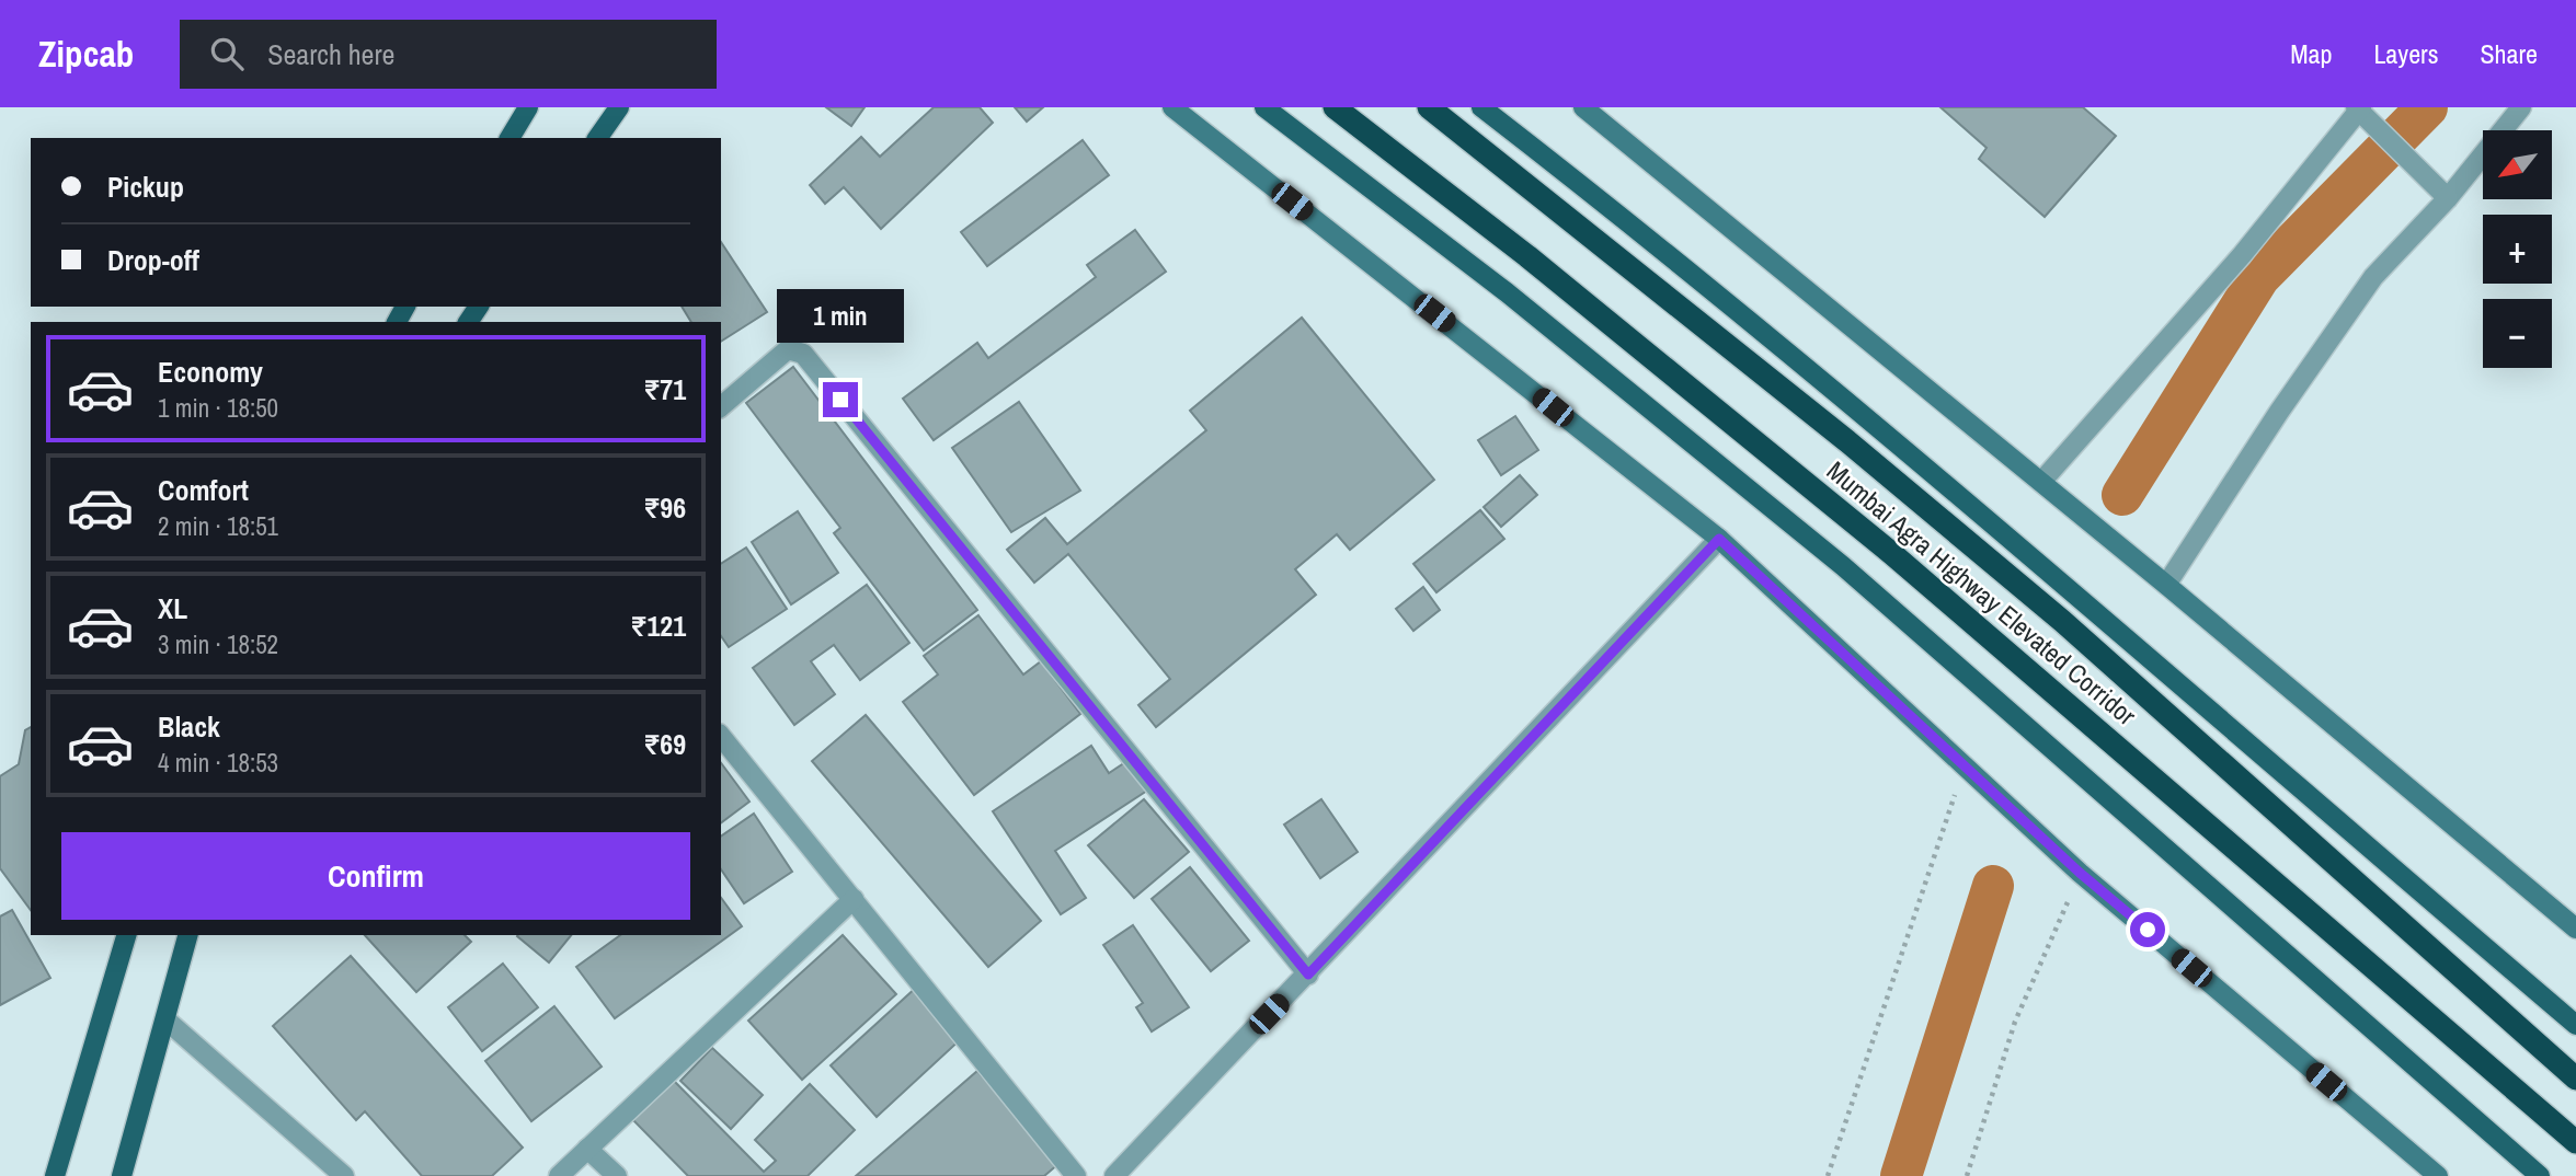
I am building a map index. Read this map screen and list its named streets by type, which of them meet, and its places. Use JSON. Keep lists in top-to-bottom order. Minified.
{"streets":{"highway":["Mumbai Agra Highway Elevated Corridor"]},"north":"bottom left","page":{"header":"Zipcab","search":"Search here","nav":["Map","Layers","Share"],"map_buttons":["+","−"],"banner":["Pickup","Drop-off"],"bubble":"1 min","list":[{"name":"Economy","note":"1 min · 18:50","value":"₹71"},{"name":"Comfort","note":"2 min · 18:51","value":"₹96"},{"name":"XL","note":"3 min · 18:52","value":"₹121"},{"name":"Black","note":"4 min · 18:53","value":"₹69"}],"buttons":"Confirm"}}
